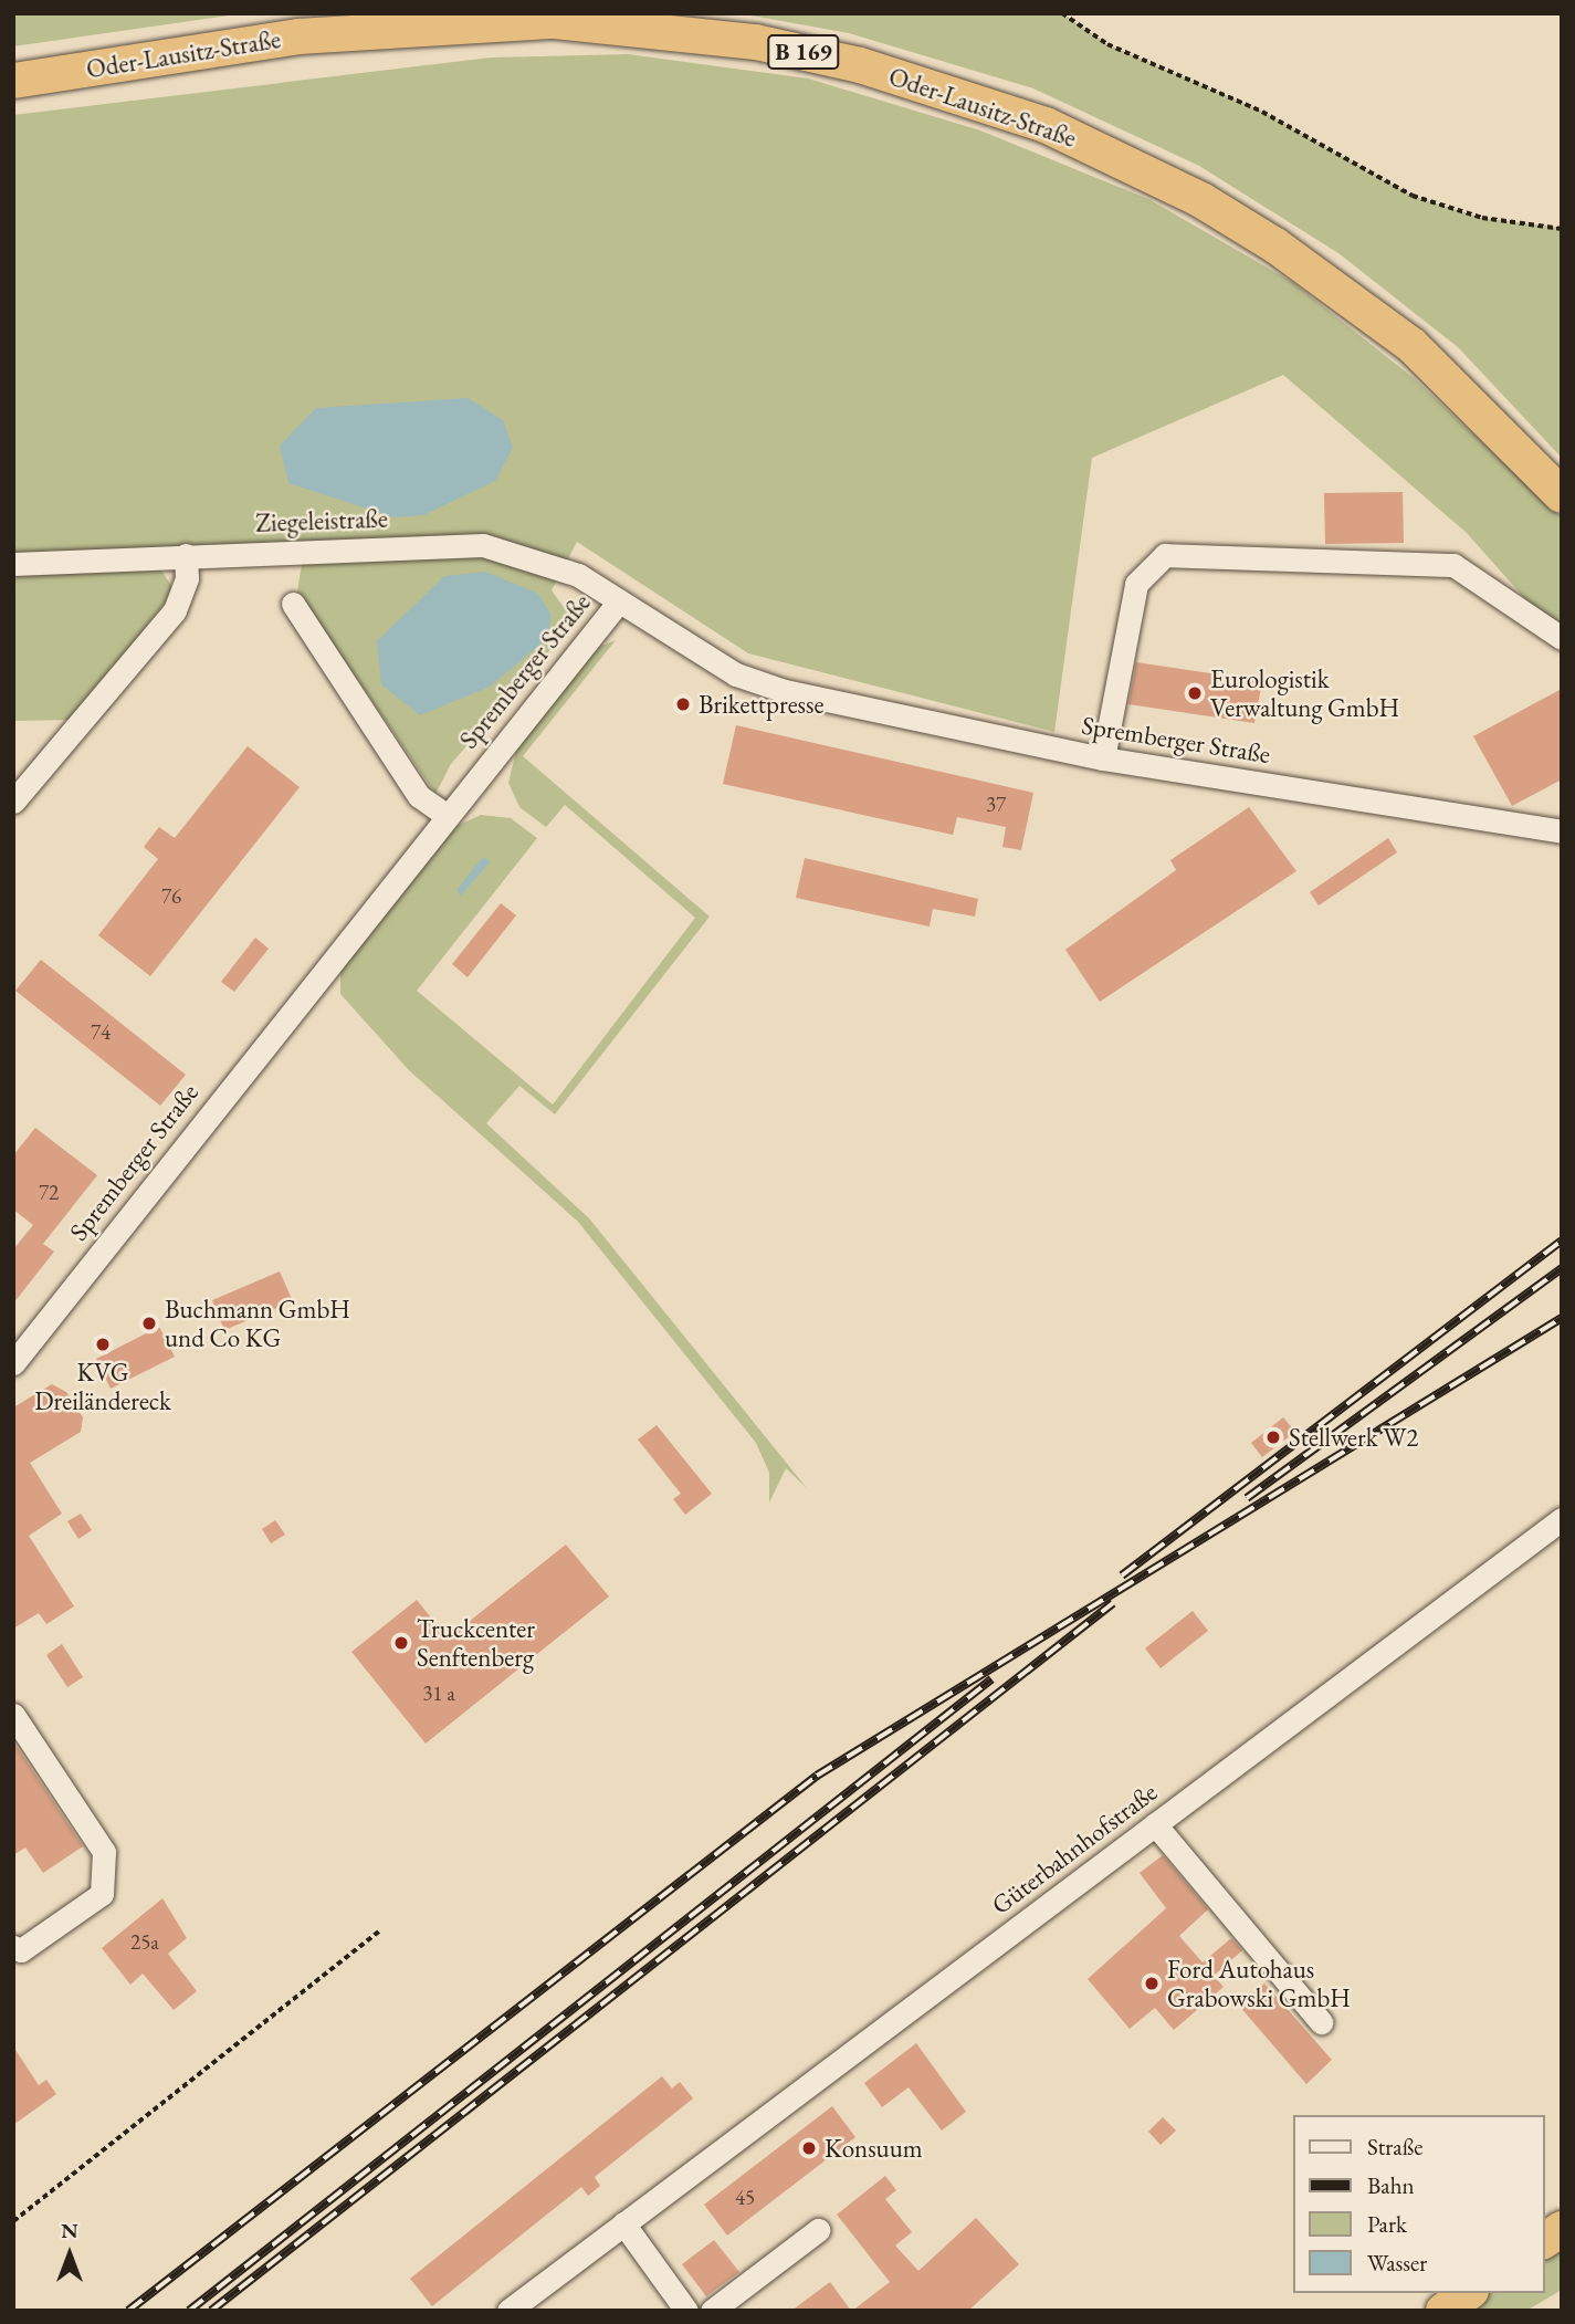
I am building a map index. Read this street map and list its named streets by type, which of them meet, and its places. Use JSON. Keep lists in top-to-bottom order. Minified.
{"streets":{"highway":["B 169","Oder-Lausitz-Straße"],"street":["Ziegeleistraße","Spremberger Straße","Güterbahnhofstraße"]},"crossings":[["Ziegeleistraße","Spremberger Straße"]],"places":["Eurologistik Verwaltung GmbH","Brikettpresse","Buchmann GmbH und Co KG","KVG Dreiländereck","Stellwerk W2","Truckcenter Senftenberg","Ford Autohaus Grabowski GmbH","Konsuum"],"house_numbers":["37","76","74","72","31 a","25a","45"],"legend":["Straße","Bahn","Park","Wasser"],"north":"top"}
